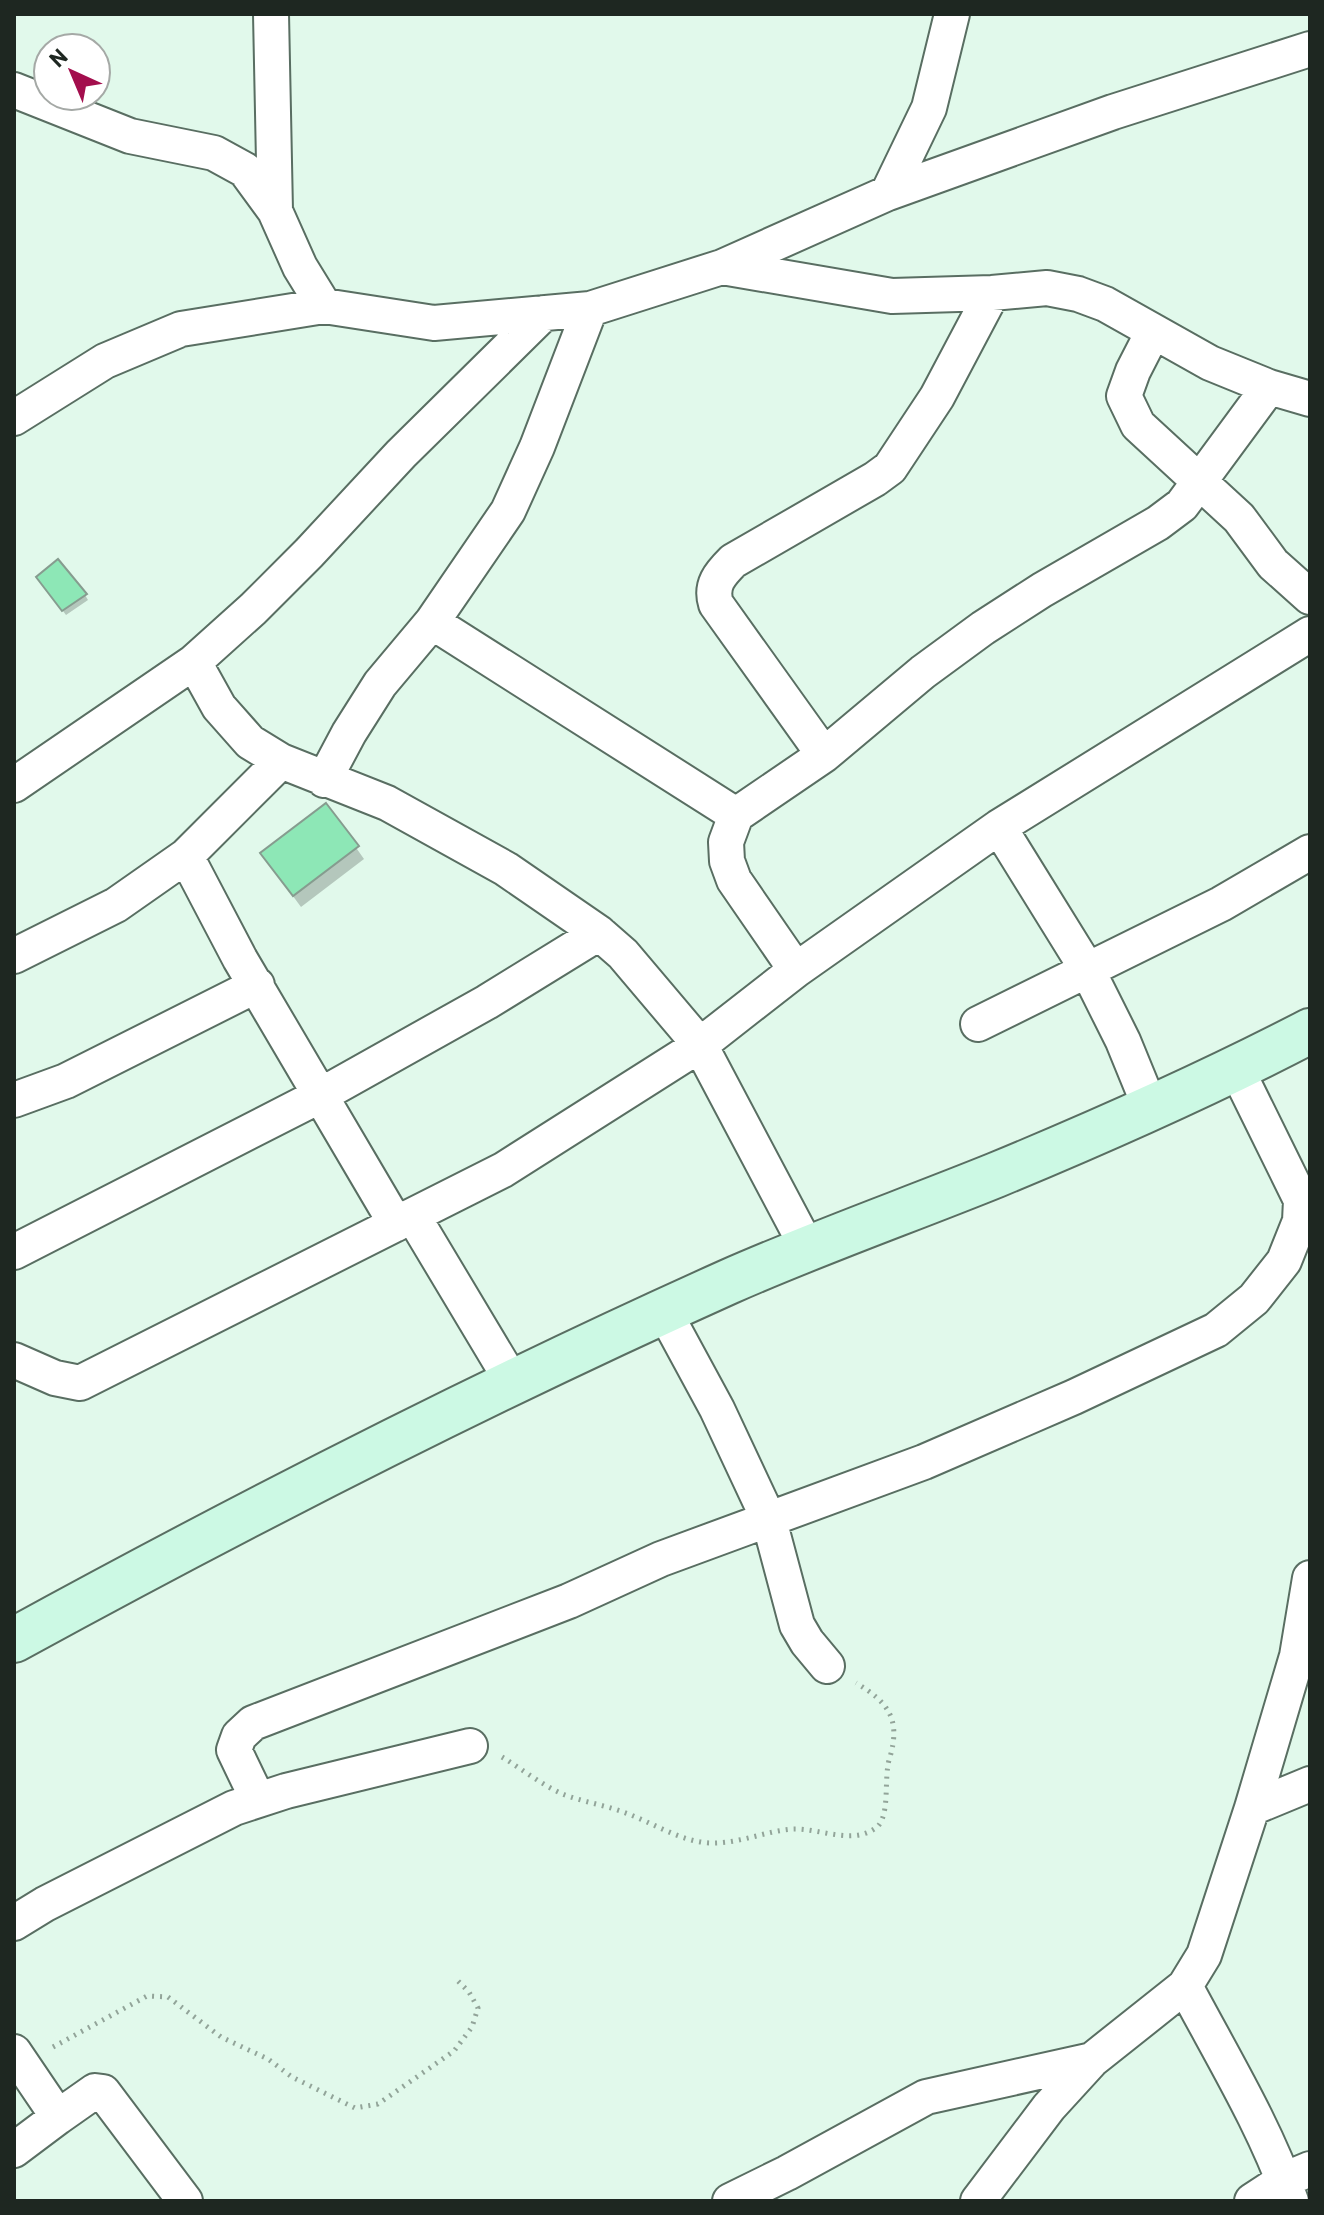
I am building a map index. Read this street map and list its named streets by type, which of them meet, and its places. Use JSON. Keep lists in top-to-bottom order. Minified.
{"north":"top left"}
